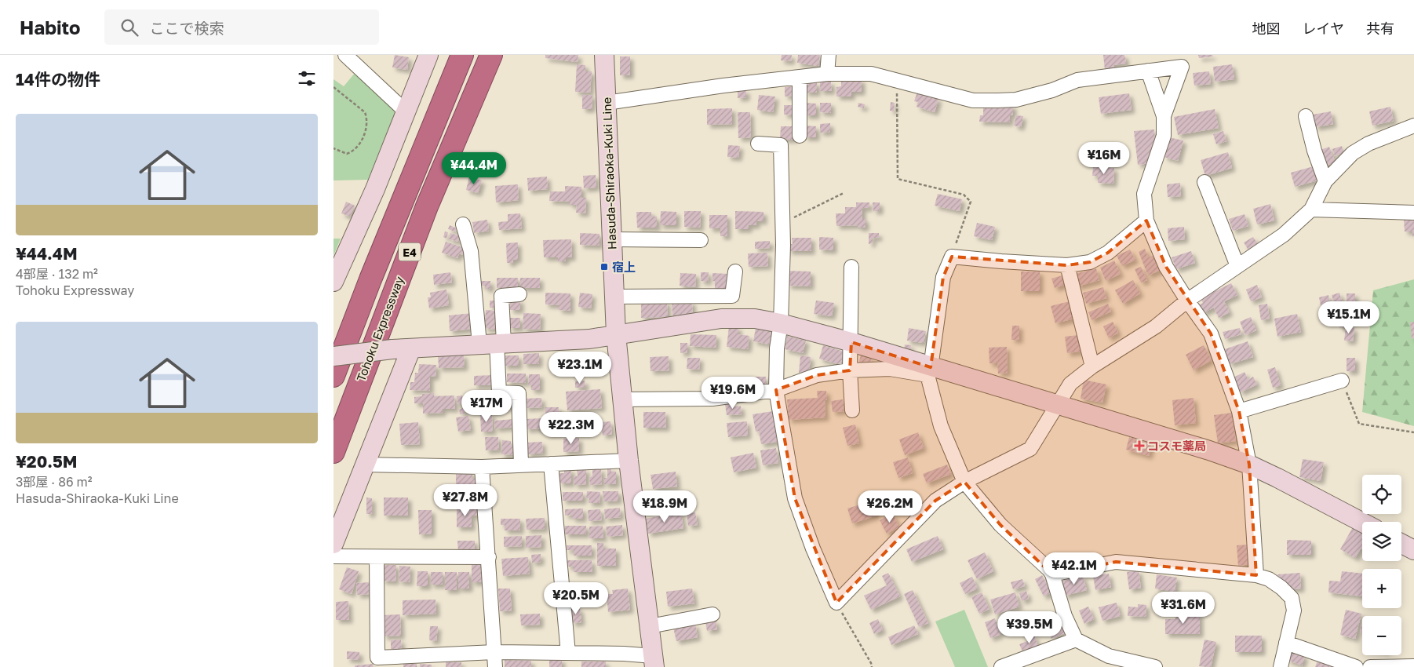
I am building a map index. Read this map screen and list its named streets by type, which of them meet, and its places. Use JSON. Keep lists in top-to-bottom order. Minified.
{"streets":{"highway":["E4","Tohoku Expressway"],"street":["Hasuda-Shiraoka-Kuki Line"]},"places":{"transit":["宿上"],"health":["コスモ薬局"]},"page":{"header":"Habito","search":"ここで検索","nav":["地図","レイヤ","共有"],"heading":"14件の物件","list":[{"name":"¥44.4M","note":"4部屋 · 132 m² · Tohoku Expressway"},{"name":"¥20.5M","note":"3部屋 · 86 m² · Hasuda-Shiraoka-Kuki Line"}],"price":["¥16M","¥44.4M","¥15.1M","¥23.1M","¥19.6M","¥17M","¥22.3M","¥27.8M","¥18.9M","¥26.2M","¥42.1M","¥20.5M","¥31.6M","¥39.5M"],"map_buttons":["+","−"]}}
